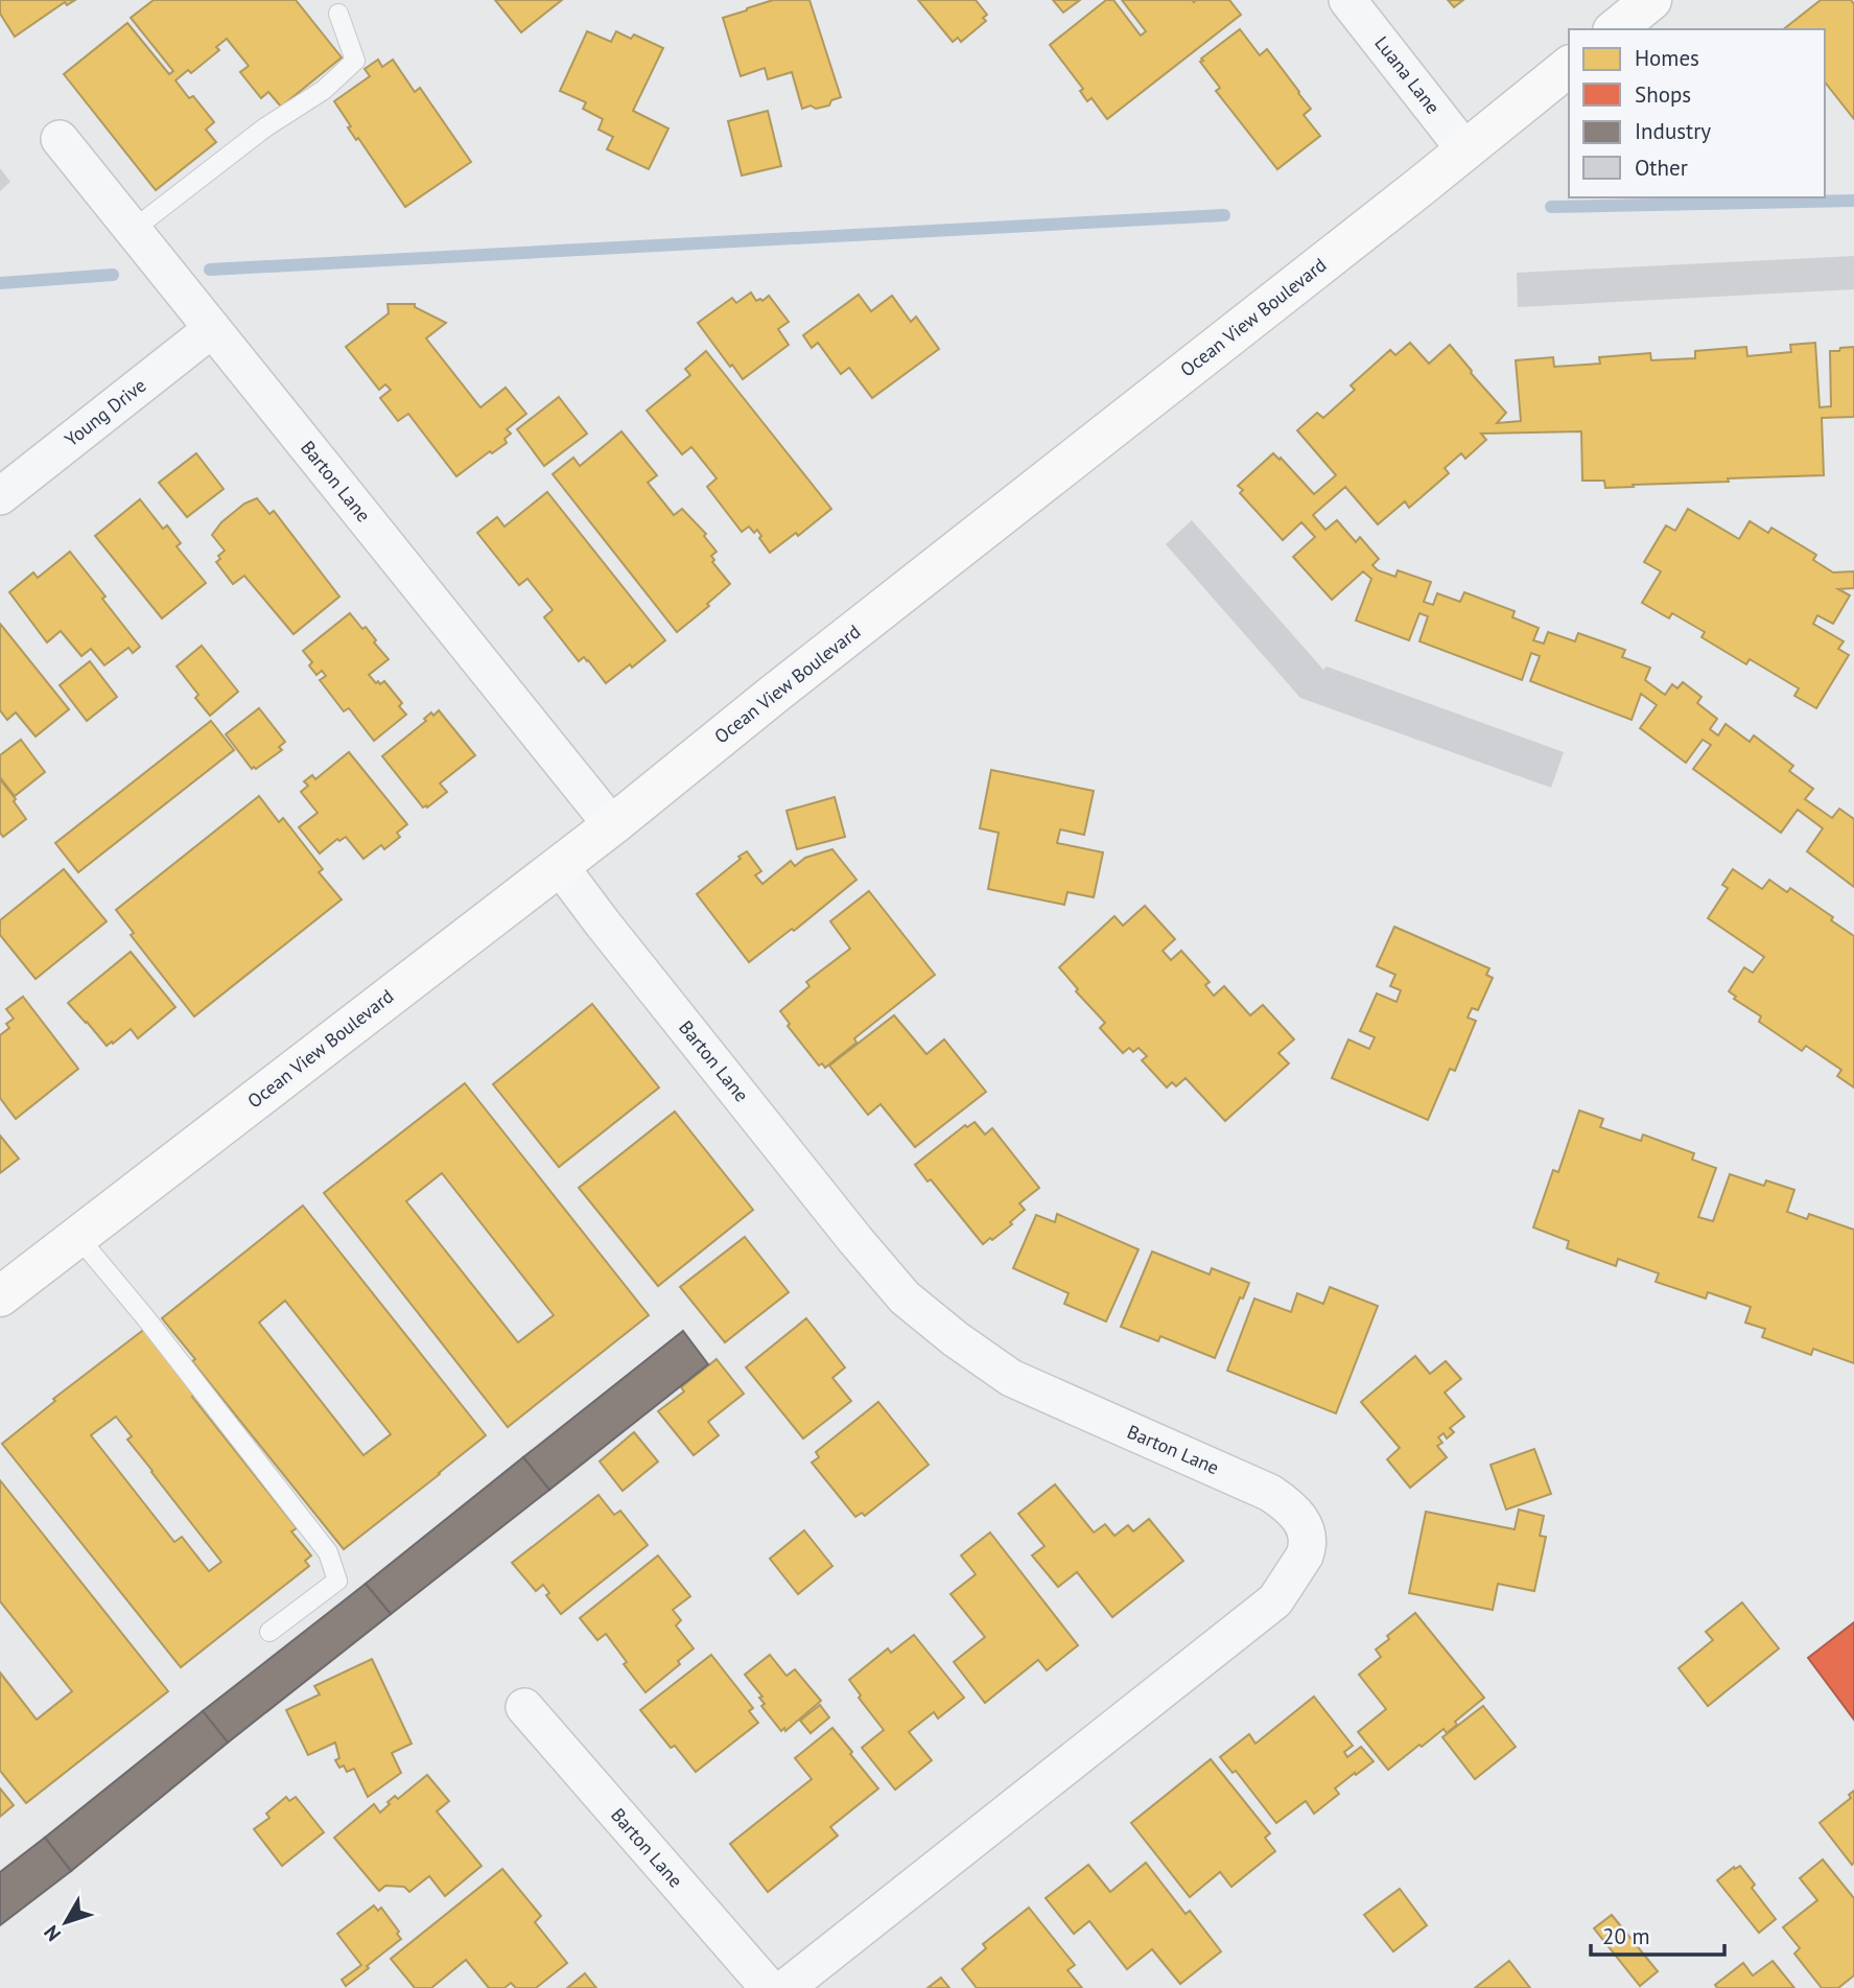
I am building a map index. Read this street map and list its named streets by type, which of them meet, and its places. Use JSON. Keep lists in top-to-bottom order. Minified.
{"streets":{"main road":["Ocean View Boulevard"],"street":["Luana Lane","Young Drive","Barton Lane"]},"crossings":[["Luana Lane","Ocean View Boulevard"],["Ocean View Boulevard","Barton Lane"],["Young Drive","Barton Lane"]],"legend":["Homes","Shops","Industry","Other"],"scale_bar":"20 m","north":"bottom left"}
